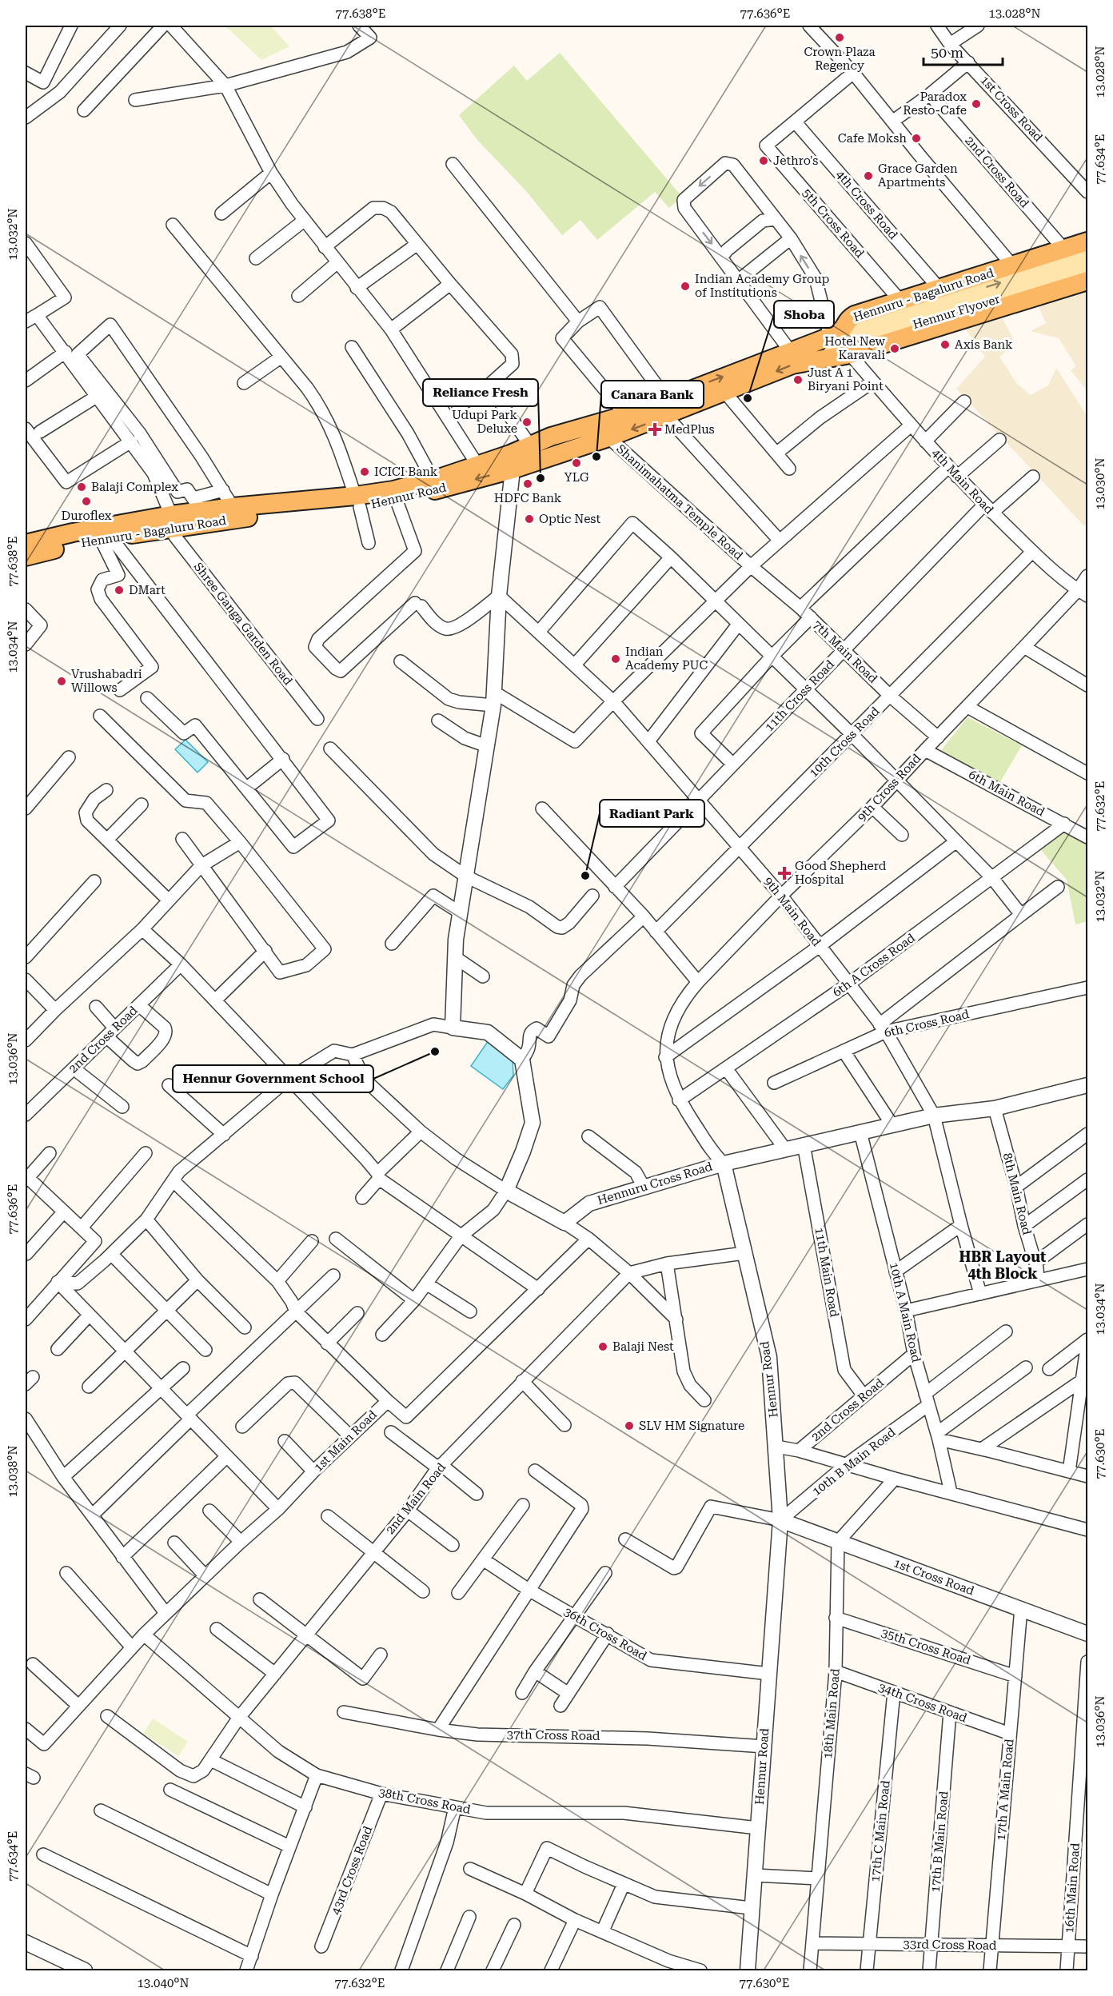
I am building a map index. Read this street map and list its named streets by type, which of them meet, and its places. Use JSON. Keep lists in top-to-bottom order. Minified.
{"streets":{"main road":["Hennuru - Bagaluru Road","Hennur Flyover","Hennur Road"],"street":["1st Cross Road","2nd Cross Road","4th Cross Road","5th Cross Road","4th Main Road","Shanimahatma Temple Road","Shree Ganga Garden Road","7th Main Road","11th Cross Road","10th Cross Road","9th Cross Road","6th Main Road","9th Main Road","6th A Cross Road","6th Cross Road","Hennuru Cross Road","8th Main Road","11th Main Road","10th A Main Road","1st Main Road","10th B Main Road","2nd Main Road","36th Cross Road","35th Cross Road","34th Cross Road","18th Main Road","37th Cross Road","17th A Main Road","38th Cross Road","17th C Main Road","17th B Main Road","43rd Cross Road","16th Main Road","33rd Cross Road"]},"crossings":[["1st Cross Road","Hennur Road"],["1st Cross Road","10th B Main Road"],["1st Cross Road","18th Main Road"],["1st Cross Road","17th A Main Road"],["2nd Cross Road","Hennuru - Bagaluru Road"],["2nd Cross Road","11th Main Road"],["2nd Cross Road","10th A Main Road"],["4th Cross Road","5th Cross Road"],["4th Cross Road","Hennuru - Bagaluru Road"],["5th Cross Road","Hennuru - Bagaluru Road"],["Hennuru - Bagaluru Road","Hennur Flyover"],["Hennuru - Bagaluru Road","4th Main Road"],["Hennuru - Bagaluru Road","Hennur Road"],["Hennuru - Bagaluru Road","Shanimahatma Temple Road"],["Hennuru - Bagaluru Road","Shree Ganga Garden Road"],["4th Main Road","11th Cross Road"],["4th Main Road","10th Cross Road"],["4th Main Road","9th Cross Road"],["Hennur Road","Hennuru Cross Road"],["Hennur Road","10th B Main Road"],["Hennur Road","36th Cross Road"],["Hennur Road","37th Cross Road"],["Hennur Road","38th Cross Road"],["Shanimahatma Temple Road","7th Main Road"],["7th Main Road","11th Cross Road"],["7th Main Road","10th Cross Road"],["7th Main Road","9th Cross Road"],["11th Cross Road","9th Main Road"],["10th Cross Road","9th Main Road"],["9th Cross Road","6th Main Road"],["9th Cross Road","9th Main Road"],["6th Main Road","6th A Cross Road"],["9th Main Road","6th A Cross Road"],["9th Main Road","6th Cross Road"],["10th A Main Road","10th B Main Road"],["1st Main Road","38th Cross Road"],["2nd Main Road","38th Cross Road"],["35th Cross Road","18th Main Road"],["35th Cross Road","17th A Main Road"],["34th Cross Road","18th Main Road"],["34th Cross Road","17th A Main Road"],["34th Cross Road","17th C Main Road"],["34th Cross Road","17th B Main Road"],["18th Main Road","33rd Cross Road"],["17th A Main Road","33rd Cross Road"],["38th Cross Road","43rd Cross Road"],["17th C Main Road","33rd Cross Road"],["17th B Main Road","33rd Cross Road"],["16th Main Road","33rd Cross Road"]],"districts":["HBR Layout 4th Block"],"places":{"other":["Crown Plaza Regency","Paradox Resto-Cafe","Cafe Moksh","Jethro's","Grace Garden Apartments","Indian Academy Group of Institutions","Axis Bank","Hotel New Karavali","Just A 1 Biryani Point","Shoba","Udupi Park Deluxe","Canara Bank","YLG","ICICI Bank","Reliance Fresh","HDFC Bank","Balaji Complex","Duroflex","Optic Nest","DMart","Indian Academy PUC","Vrushabadri Willows","Radiant Park","Hennur Government School","Balaji Nest","SLV HM Signature"],"health":["MedPlus","Good Shepherd Hospital"]},"scale_bar":"50 m","coordinates":["77.638°E","77.636°E","13.028°N","77.634°E","13.032°N","13.030°N","13.034°N","77.632°E","13.036°N","77.630°E","13.038°N","13.040°N"]}
